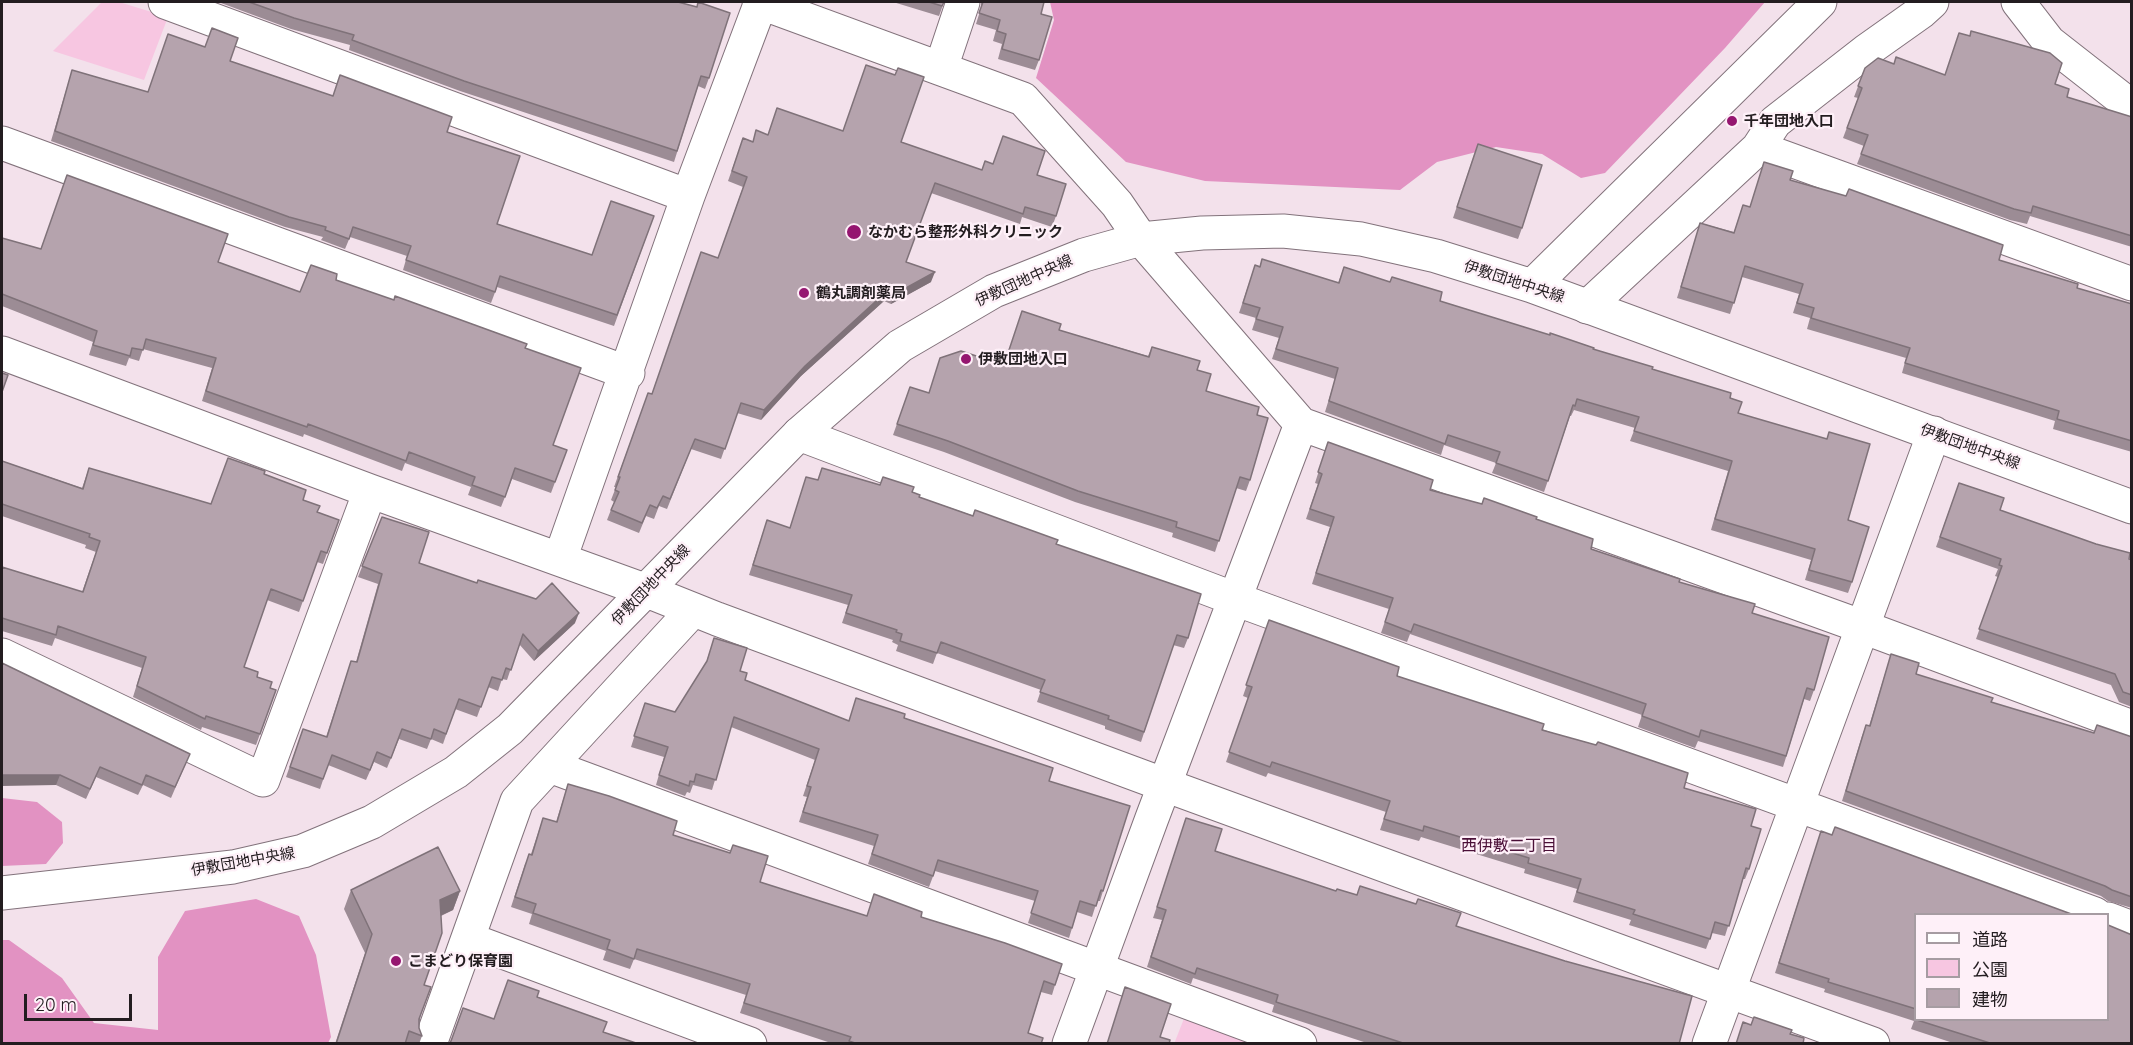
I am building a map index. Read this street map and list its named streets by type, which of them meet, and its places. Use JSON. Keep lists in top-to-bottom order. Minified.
{"streets":{"street":["伊敷団地中央線"]},"districts":["西伊敷二丁目"],"places":["千年団地入口","なかむら整形外科クリニック","鶴丸調剤薬局","伊敷団地入口","こまどり保育園"],"legend":["道路","公園","建物"],"scale_bar":"20 m"}
